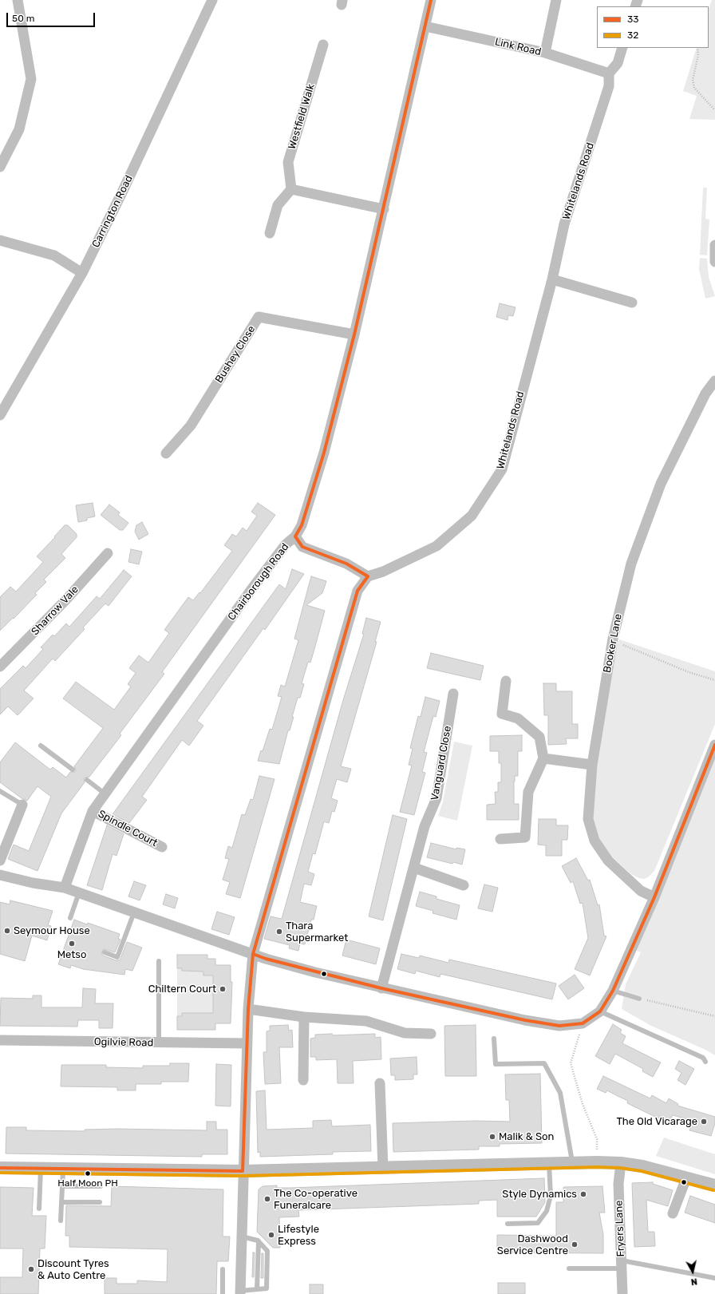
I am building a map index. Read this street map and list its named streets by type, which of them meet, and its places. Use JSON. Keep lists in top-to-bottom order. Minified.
{"streets":{"street":["Link Road","Westfield Walk","Whitelands Road","Carrington Road","Bushey Close","Chairborough Road","Sharrow Vale","Booker Lane","Vanguard Close","Spindle Court","Ogilvie Road","Fryers Lane"]},"crossings":[["Link Road","Whitelands Road"],["Link Road","Chairborough Road"],["Bushey Close","Chairborough Road"],["Chairborough Road","Spindle Court"]],"places":["Seymour House","Thara Supermarket","Metso","Chiltern Court","The Old Vicarage","Malik & Son","Half Moon PH","Style Dynamics","The Co-operative Funeralcare","Lifestyle Express","Dashwood Service Centre","Discount Tyres & Auto Centre"],"lines":["transit line 33","transit line 32"],"legend":["33","32"],"scale_bar":"50 m","north":"bottom"}
